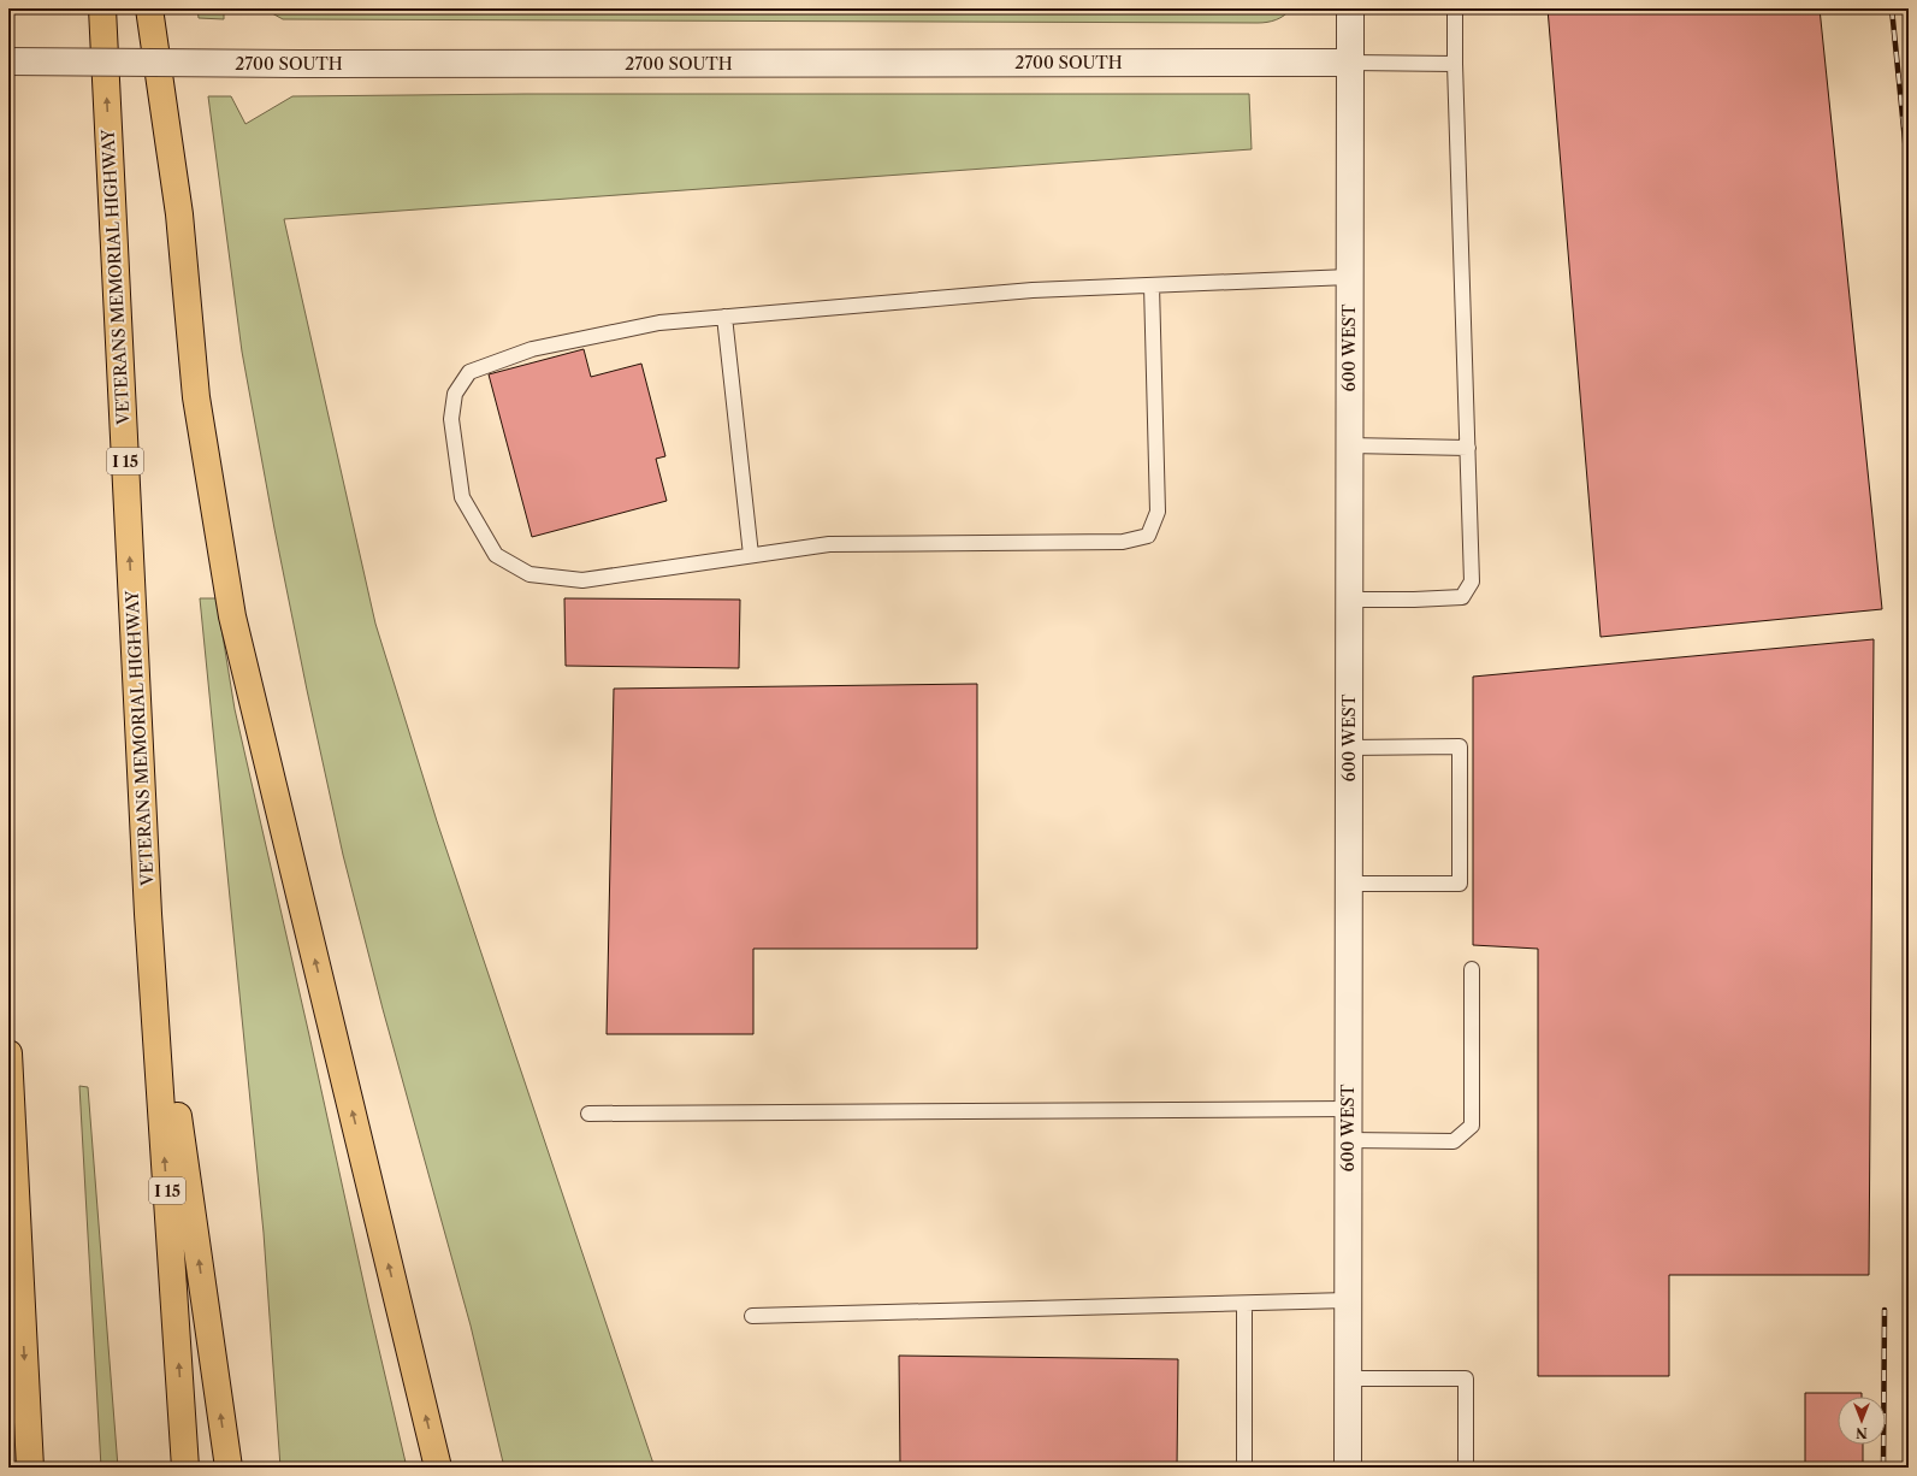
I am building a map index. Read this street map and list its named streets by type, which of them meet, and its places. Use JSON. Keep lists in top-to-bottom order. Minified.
{"streets":{"highway":["VETERANS MEMORIAL HIGHWAY","I 15"],"street":["2700 SOUTH","600 WEST"]},"crossings":[["2700 SOUTH","600 WEST"]],"north":"bottom"}
